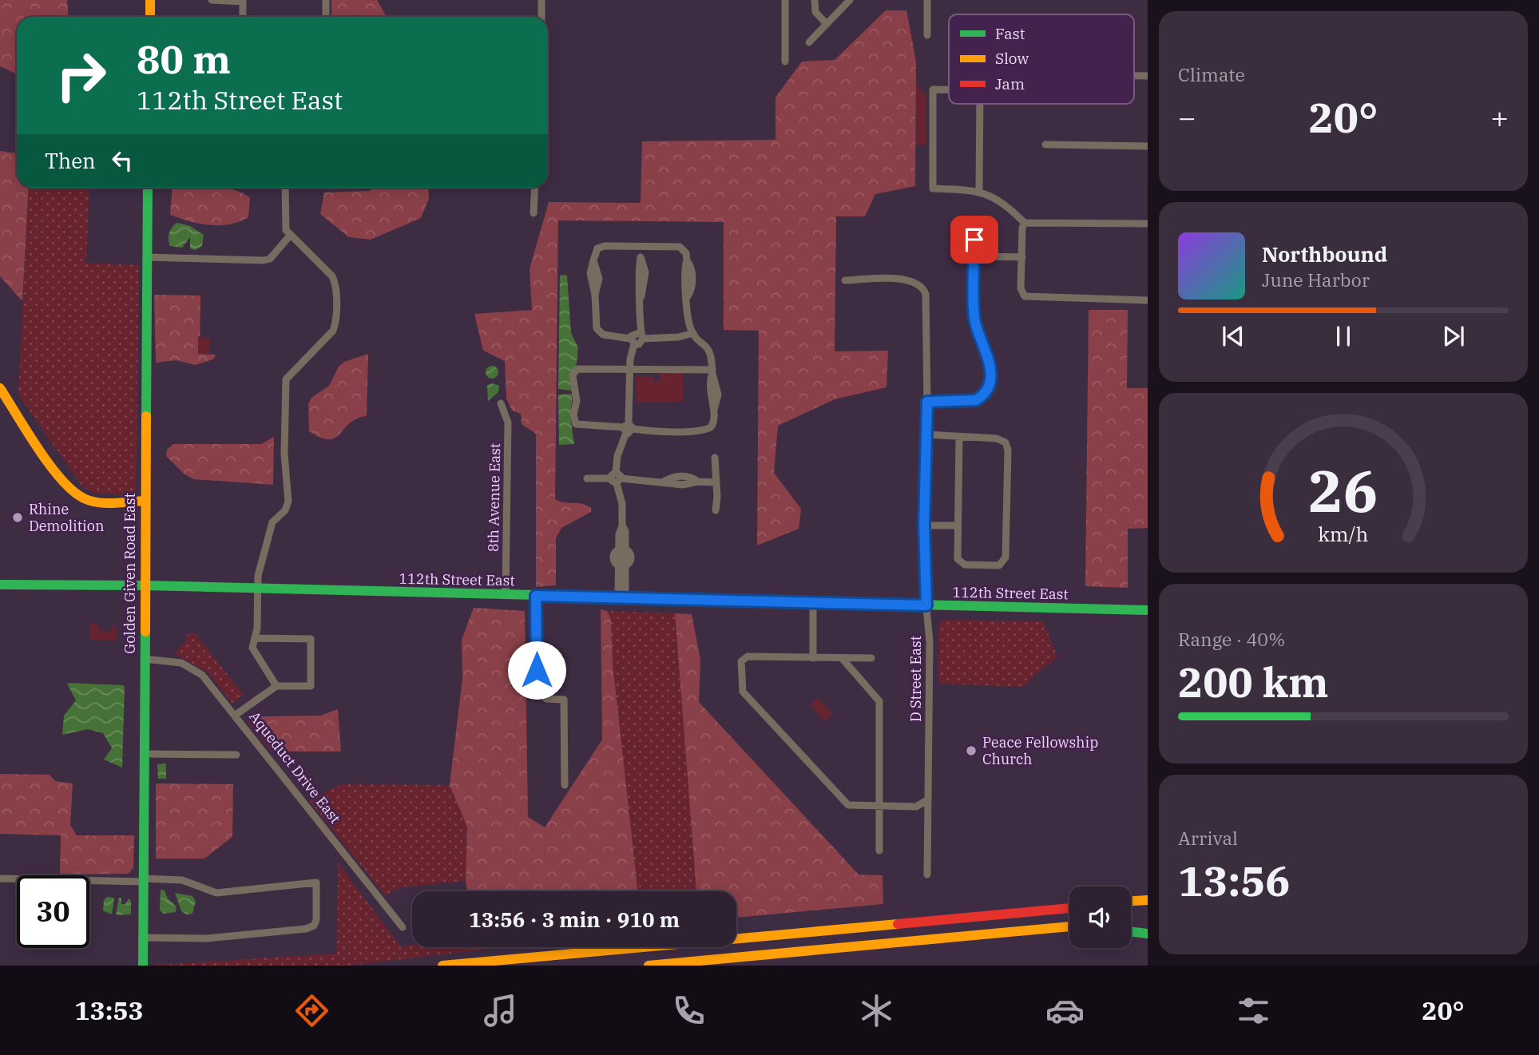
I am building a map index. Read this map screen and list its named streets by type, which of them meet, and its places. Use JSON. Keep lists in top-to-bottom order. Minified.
{"streets":{"main road":["Golden Given Road East","112th Street East"],"street":["8th Avenue East","D Street East","Aqueduct Drive East"]},"crossings":[["8th Avenue East","112th Street East"],["Golden Given Road East","112th Street East"],["Golden Given Road East","Aqueduct Drive East"],["112th Street East","D Street East"]],"places":["Rhine Demolition","Peace Fellowship Church"],"legend":["Fast","Slow","Jam"],"page":{"tile":["Climate",["Range · 40%","200 km"],["Arrival","13:56"]],"turn":["80 m","112th Street East"],"heat":["−","20°","+"],"then":"Then","song":["Northbound","June Harbor"],"limit":"30","trip":"13:56 · 3 min · 910 m","tabs":["13:53","20°"],"gauge":["26","km/h"]}}
